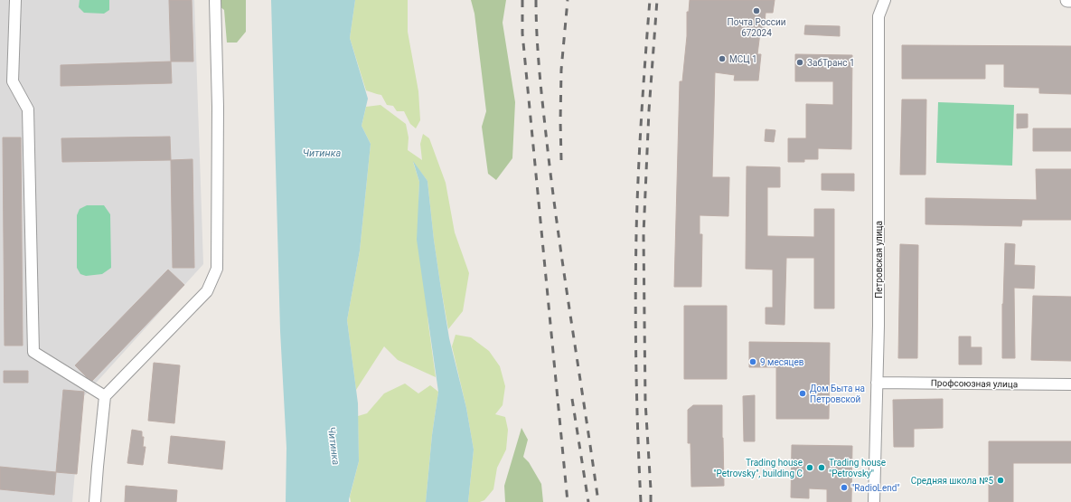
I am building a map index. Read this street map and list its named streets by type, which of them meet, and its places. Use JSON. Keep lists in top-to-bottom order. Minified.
{"streets":{"street":["Петровская улица","Профсоюзная улица"]},"crossings":[["Петровская улица","Профсоюзная улица"]],"water":["Читинка"],"places":["Почта России 672024","МСЦ 1","ЗабТранс 1","9 месяцев","Дом Быта на Петровской","Trading house \"Petrovsky\", building C","Trading house \"Petrovsky\"","Средняя школа №5","\"RadioLend\""]}
